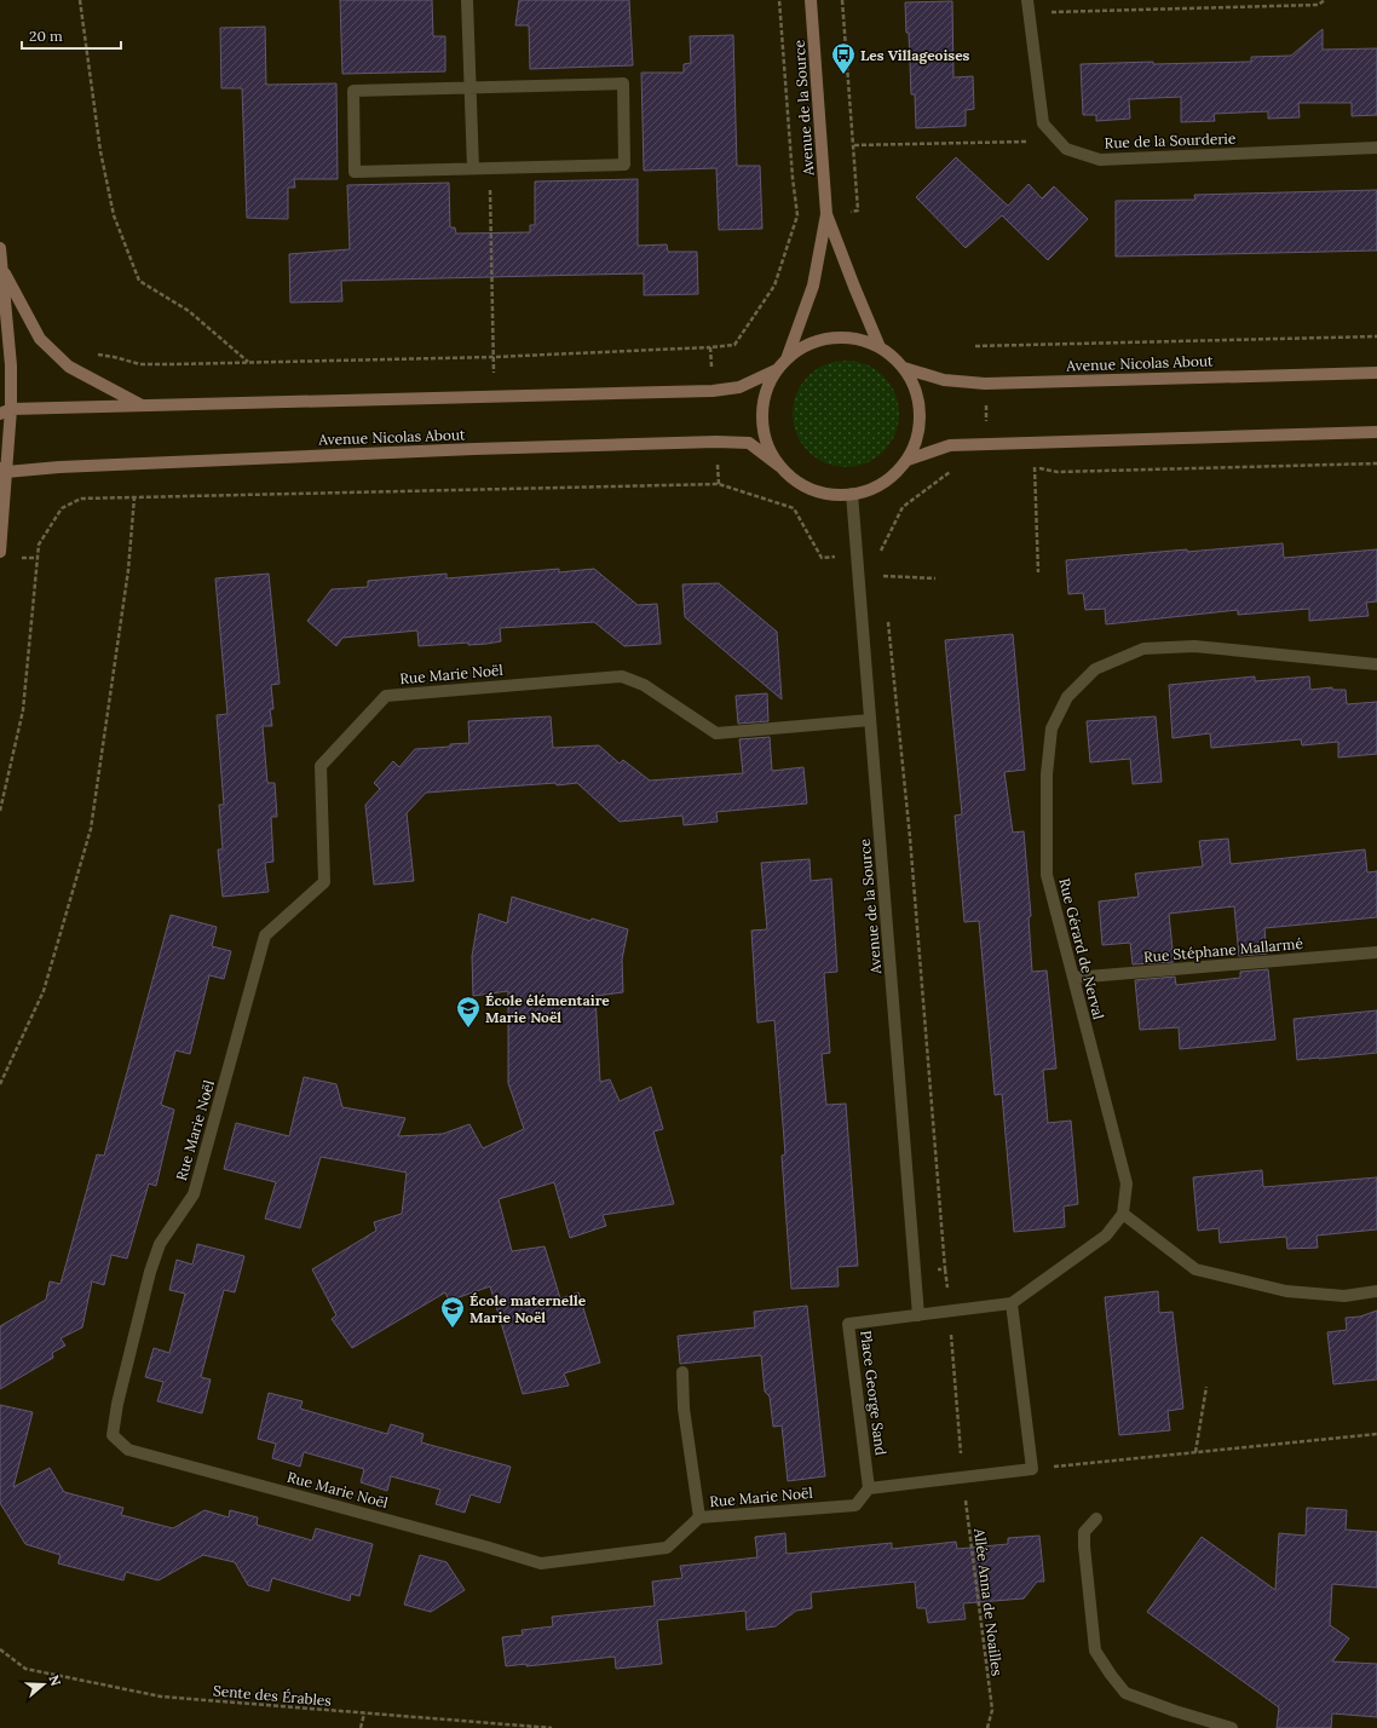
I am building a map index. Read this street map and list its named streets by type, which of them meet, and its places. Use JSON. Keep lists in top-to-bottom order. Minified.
{"streets":{"main road":["Avenue de la Source","Avenue Nicolas About"],"street":["Rue de la Sourderie","Rue Marie Noël","Rue Gérard de Nerval","Rue Stéphane Mallarmé","Place George Sand"],"path":["Allée Anna de Noailles","Sente des Érables"]},"crossings":[["Avenue de la Source","Avenue Nicolas About"],["Avenue de la Source","Rue Marie Noël"],["Avenue de la Source","Place George Sand"],["Rue Marie Noël","Place George Sand"],["Rue Gérard de Nerval","Rue Stéphane Mallarmé"],["Rue Gérard de Nerval","Place George Sand"],["Place George Sand","Allée Anna de Noailles"]],"places":{"bus stop":["Les Villageoises"],"school or university":["École élémentaire Marie Noël","École maternelle Marie Noël"]},"scale_bar":"20 m","north":"right"}
